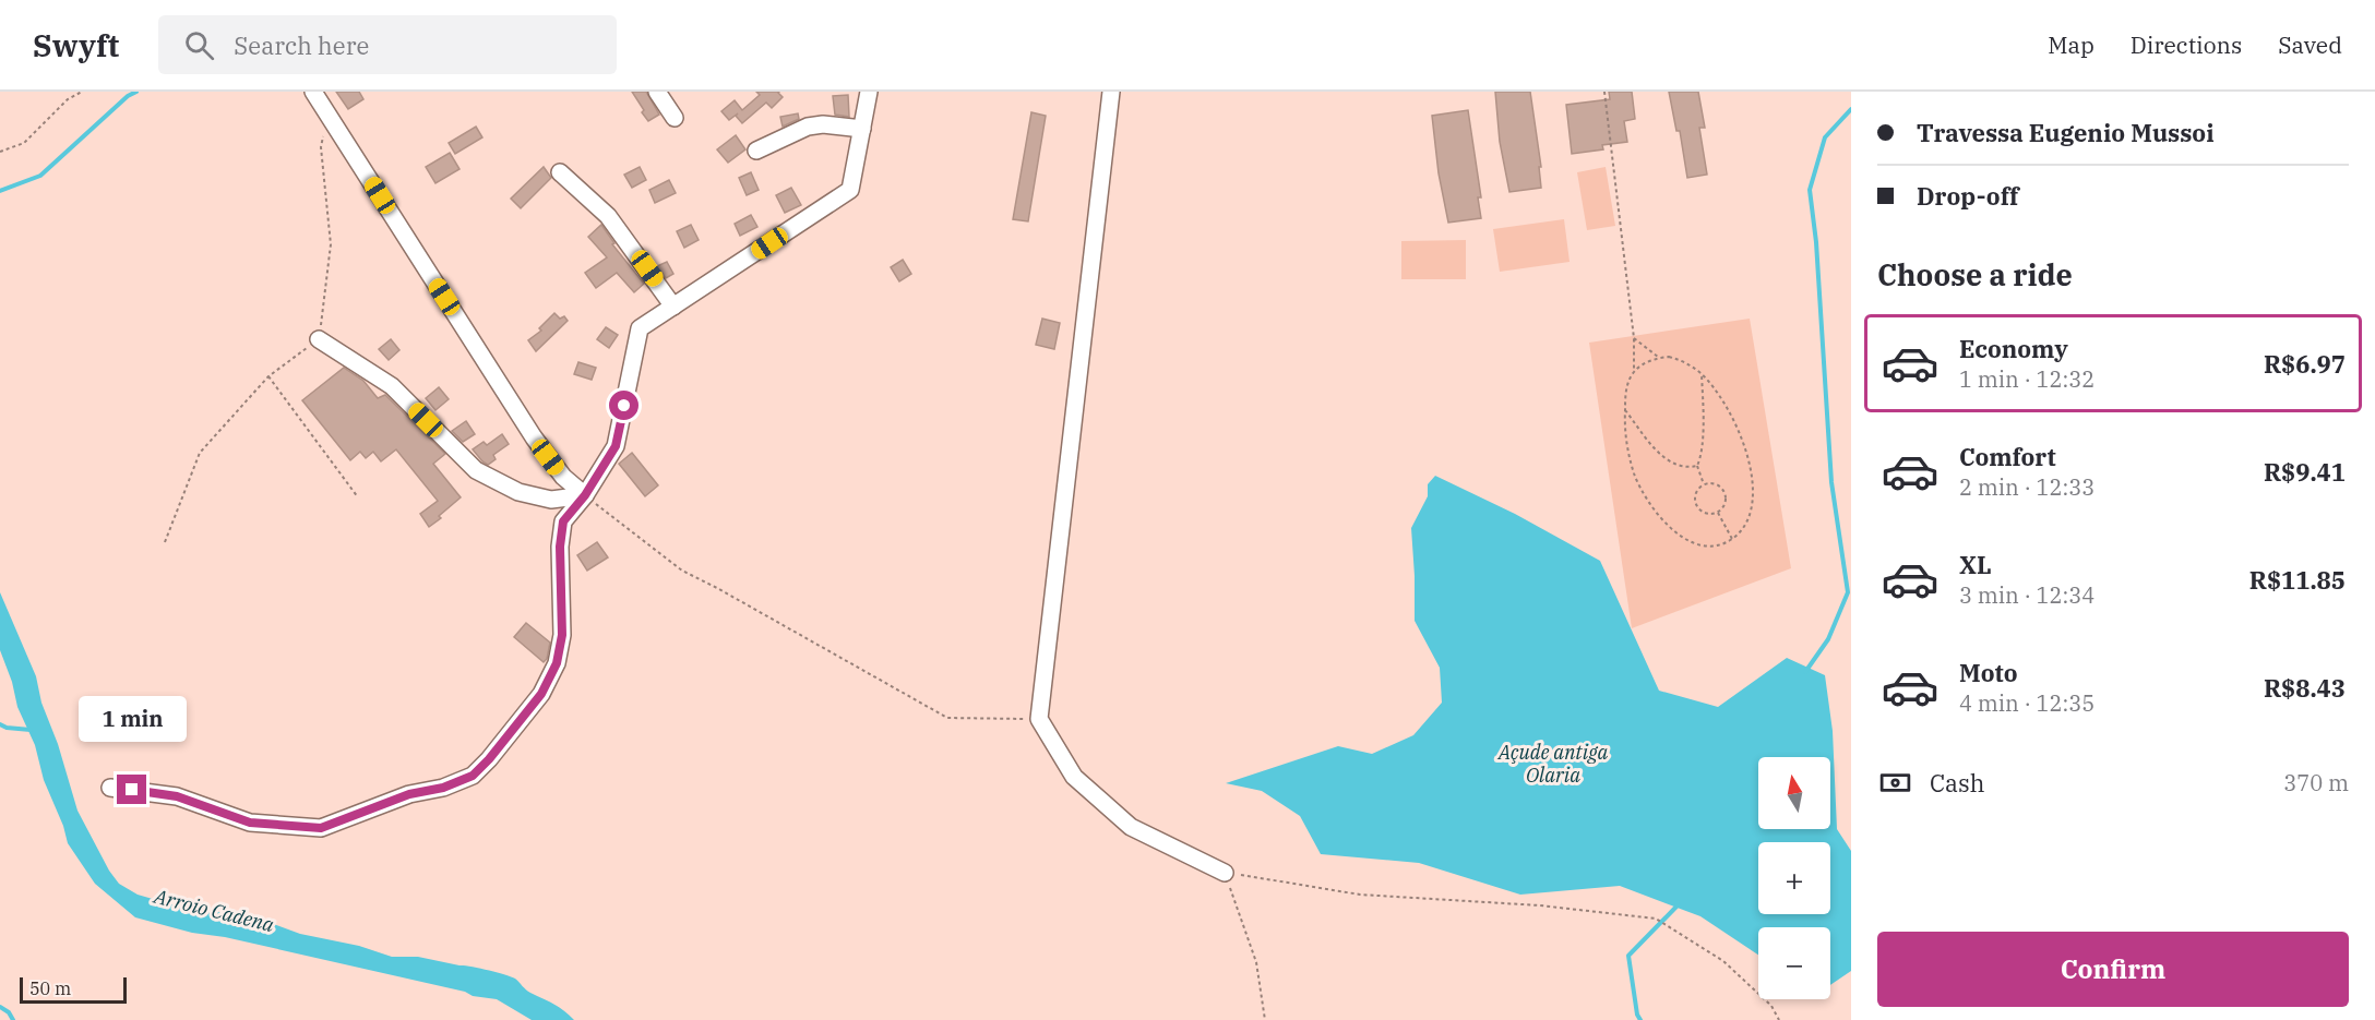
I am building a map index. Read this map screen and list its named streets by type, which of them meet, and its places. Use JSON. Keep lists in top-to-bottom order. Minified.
{"water":["Açude antiga Olaria","Arroio Cadena"],"scale_bar":"50 m","north":"top","page":{"header":"Swyft","search":"Search here","nav":["Map","Directions","Saved"],"banner":["Travessa Eugenio Mussoi","Drop-off"],"heading":"Choose a ride","list":[{"name":"Economy","note":"1 min · 12:32","value":"R$6.97"},{"name":"Comfort","note":"2 min · 12:33","value":"R$9.41"},{"name":"XL","note":"3 min · 12:34","value":"R$11.85"},{"name":"Moto","note":"4 min · 12:35","value":"R$8.43"}],"bubble":"1 min","pay":["Cash","370 m"],"map_buttons":["+","−"],"buttons":"Confirm","scale":"50 m"}}
